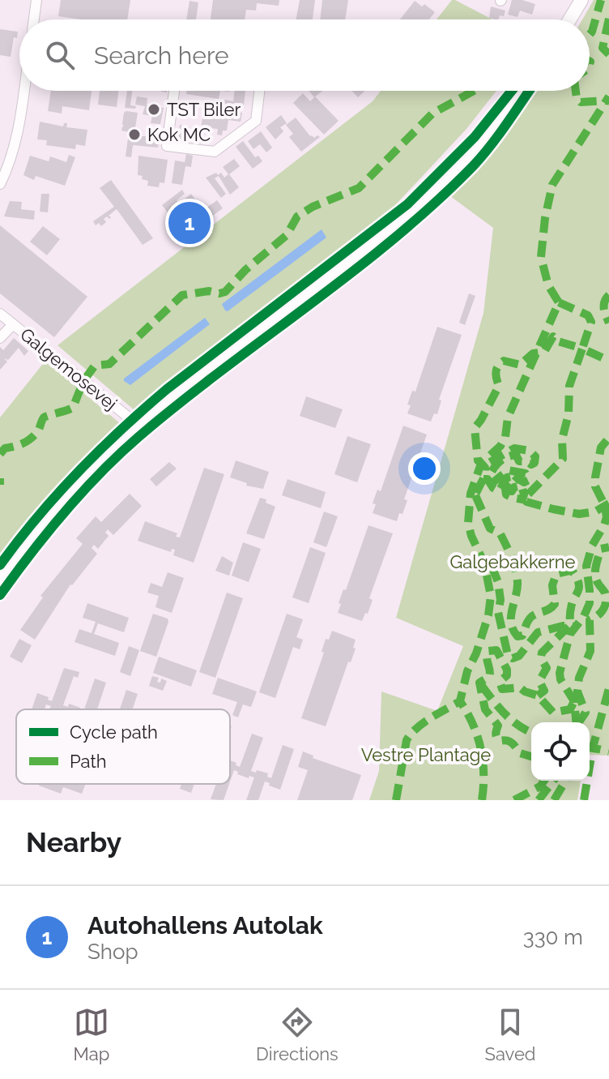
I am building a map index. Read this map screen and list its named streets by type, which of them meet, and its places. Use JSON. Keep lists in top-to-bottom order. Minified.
{"streets":{"street":["Galgemosevej"]},"parks":["Galgebakkerne","Vestre Plantage"],"places":["TST Biler","Kok MC"],"legend":["Cycle path","Path"],"page":{"search":"Search here","pins":"1","heading":"Nearby","list":[{"mark":"1","name":"Autohallens Autolak","note":"Shop","value":"330 m"}],"nav":["Map","Directions","Saved"]}}
